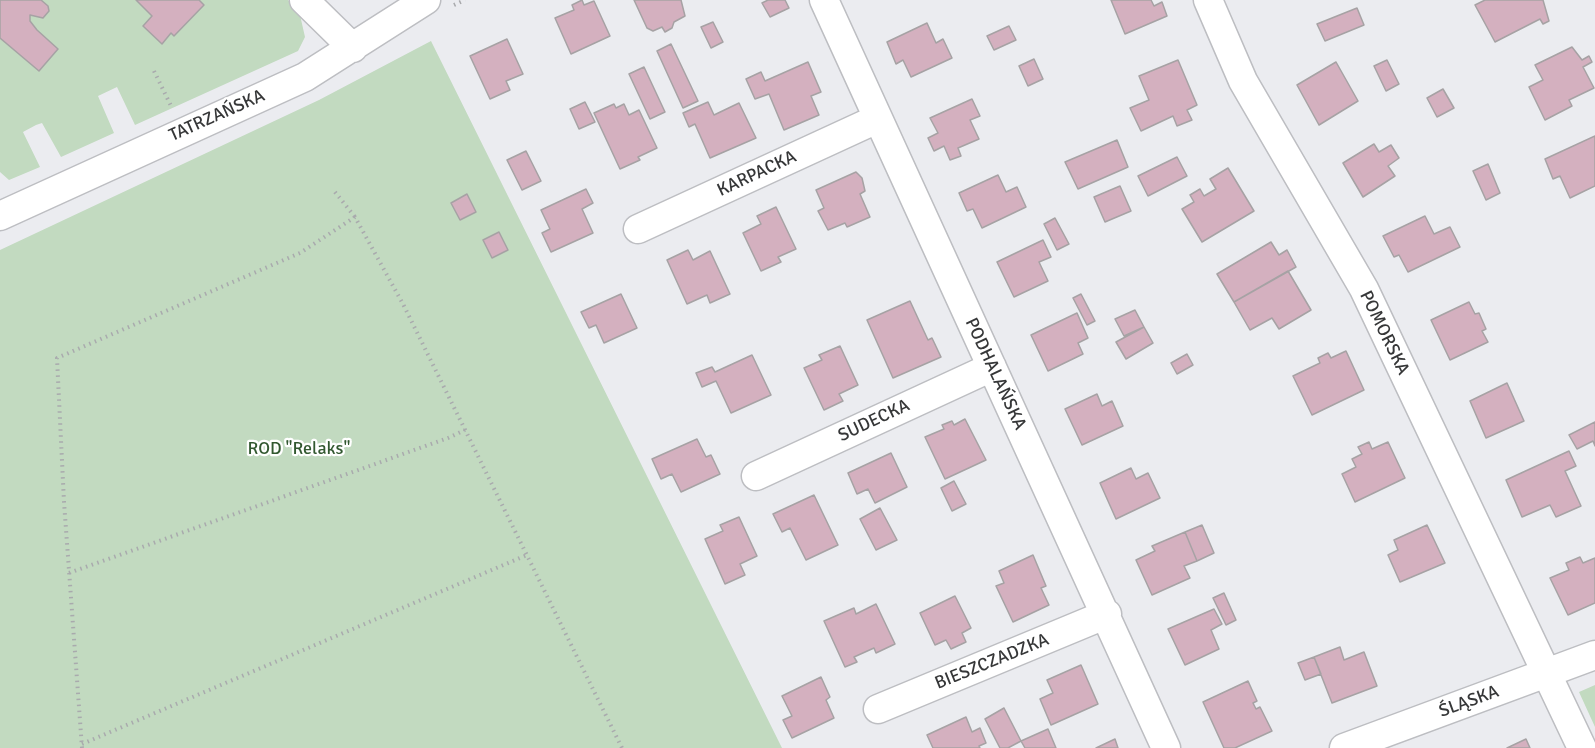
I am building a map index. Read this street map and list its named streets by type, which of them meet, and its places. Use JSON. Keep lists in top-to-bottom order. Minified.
{"streets":{"street":["TATRZAŃSKA","KARPACKA","POMORSKA","PODHALAŃSKA","SUDECKA","BIESZCZADZKA","ŚLĄSKA"]},"crossings":[["KARPACKA","PODHALAŃSKA"],["POMORSKA","ŚLĄSKA"],["PODHALAŃSKA","SUDECKA"],["PODHALAŃSKA","BIESZCZADZKA"]],"parks":["ROD \"Relaks\""]}
